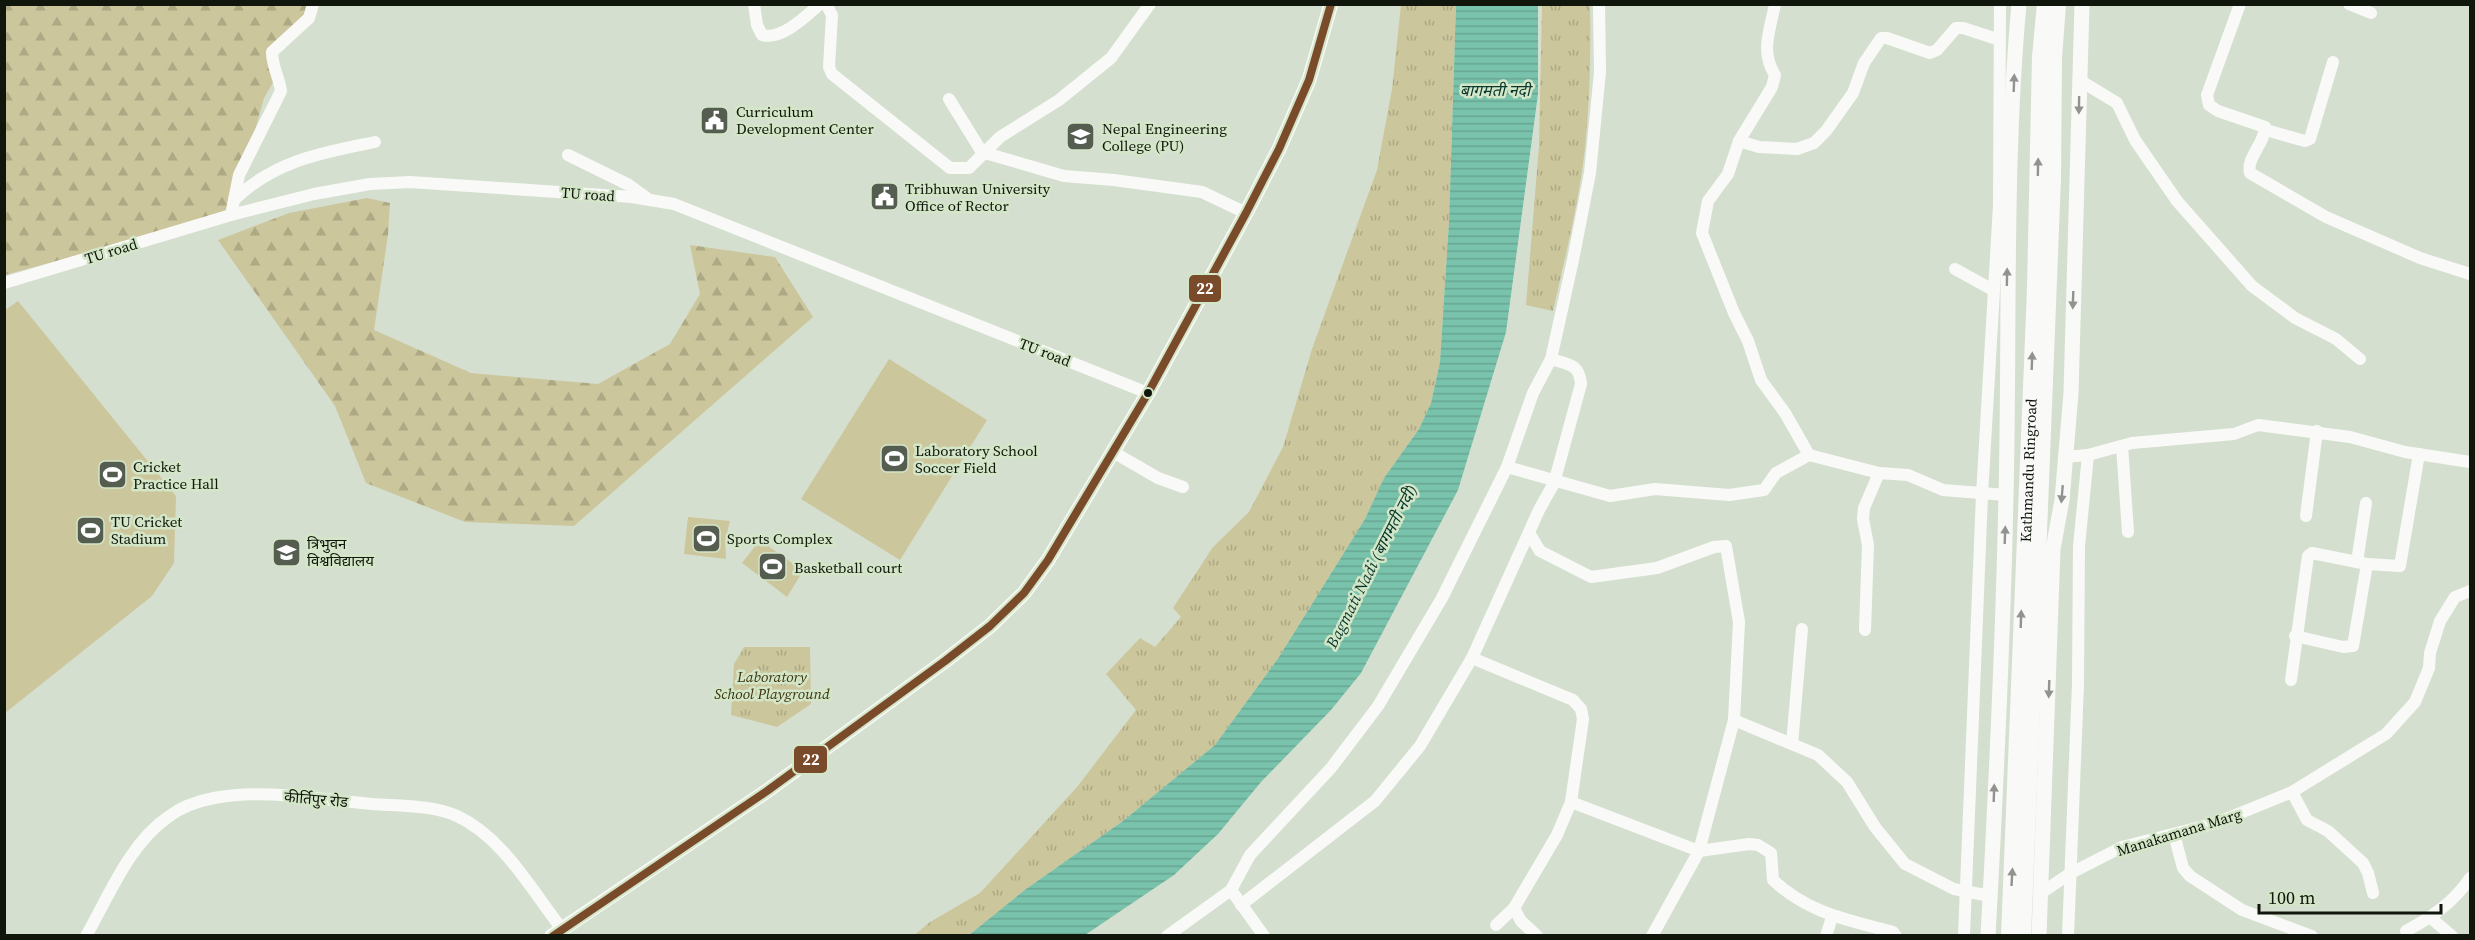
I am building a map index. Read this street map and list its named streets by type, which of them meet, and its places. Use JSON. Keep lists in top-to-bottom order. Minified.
{"streets":{"highway":["Kathmandu Ringroad"],"street":["TU road","कीर्तिपुर रोड","Manakamana Marg"]},"water":["बागमती नदी","Bagmati Nadi (बागमती नदी)"],"parks":["Laboratory School Playground"],"places":{"public building":["Curriculum Development Center","Tribhuwan University Office of Rector"],"school or university":["Nepal Engineering College (PU)","त्रिभुवन विश्वविद्यालय"],"sports":["Laboratory School Soccer Field","Cricket Practice Hall","TU Cricket Stadium","Sports Complex","Basketball court"]},"lines":["transit line 22"],"scale_bar":"100 m"}
